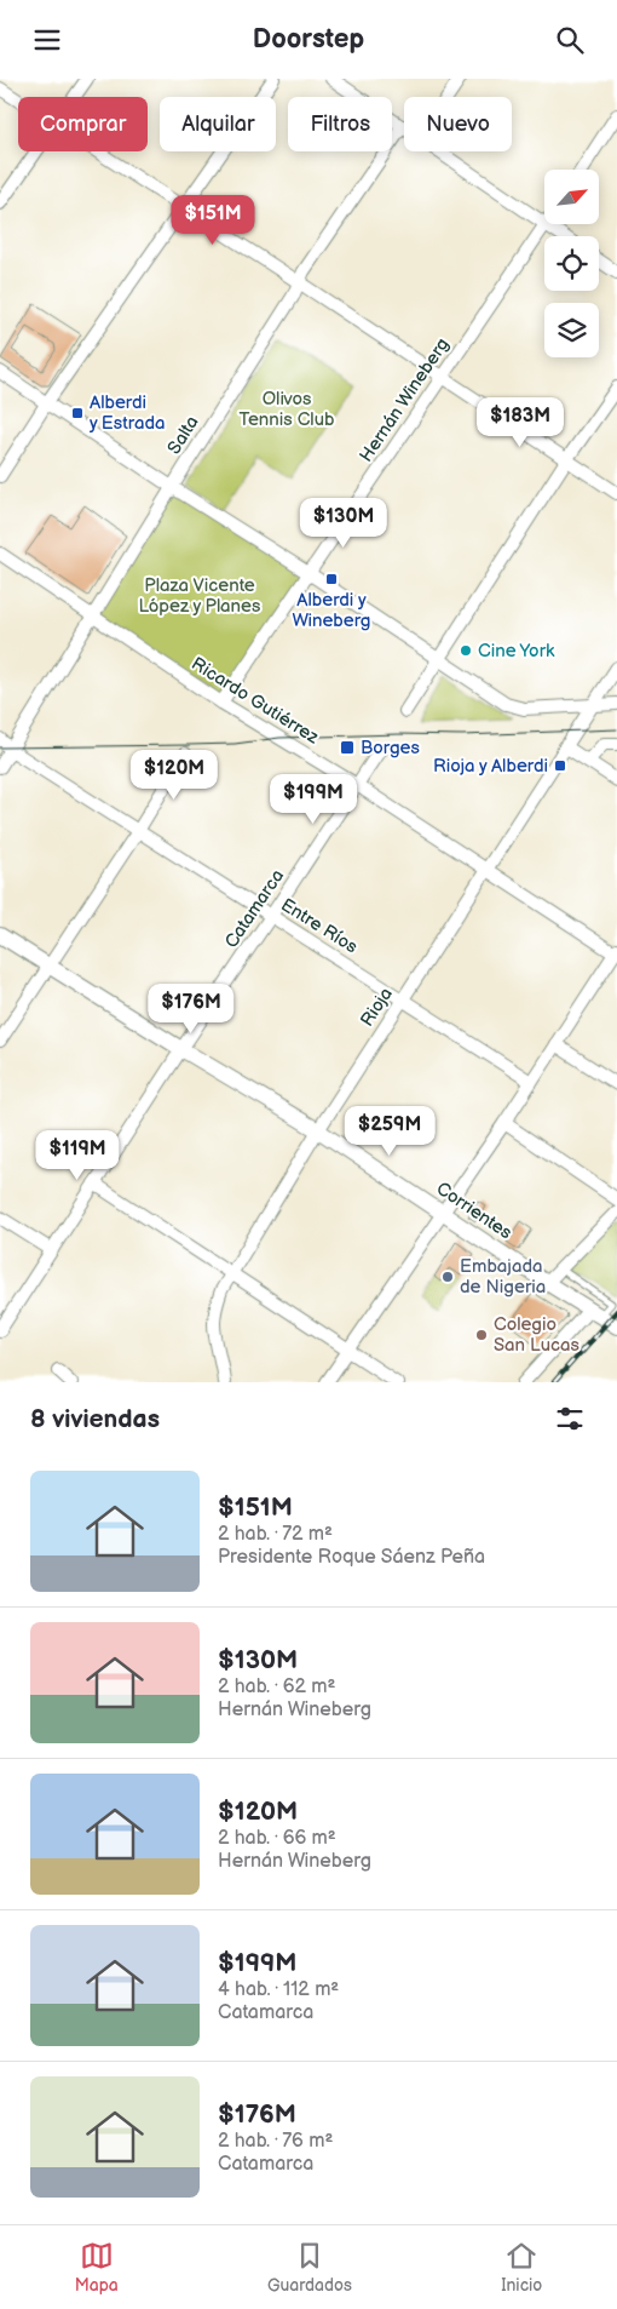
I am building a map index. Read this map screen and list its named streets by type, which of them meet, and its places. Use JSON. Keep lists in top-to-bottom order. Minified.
{"streets":{"street":["Hernán Wineberg","Salta","Ricardo Gutiérrez","Catamarca","Entre Ríos","Rioja","Corrientes"]},"crossings":[["Hernán Wineberg","Ricardo Gutiérrez"],["Salta","Ricardo Gutiérrez"],["Salta","Entre Ríos"],["Ricardo Gutiérrez","Catamarca"],["Ricardo Gutiérrez","Rioja"],["Catamarca","Entre Ríos"],["Catamarca","Corrientes"],["Entre Ríos","Rioja"],["Rioja","Corrientes"]],"parks":["Olivos Tennis Club","Plaza Vicente López y Planes"],"places":{"transit":["Alberdi y Estrada","Alberdi y Wineberg","Borges","Rioja y Alberdi"],"other":["Cine York","Embajada de Nigeria","Colegio San Lucas"]},"north":"top right","page":{"header":"Doorstep","chip":["Comprar","Alquilar","Filtros","Nuevo"],"price":["$151M","$183M","$130M","$120M","$199M","$176M","$259M","$119M"],"heading":"8 viviendas","list":[{"name":"$151M","note":"2 hab. · 72 m² · Presidente Roque Sáenz Peña"},{"name":"$130M","note":"2 hab. · 62 m² · Hernán Wineberg"},{"name":"$120M","note":"2 hab. · 66 m² · Hernán Wineberg"},{"name":"$199M","note":"4 hab. · 112 m² · Catamarca"},{"name":"$176M","note":"2 hab. · 76 m² · Catamarca"}],"tabs":["Mapa","Guardados","Inicio"]}}
